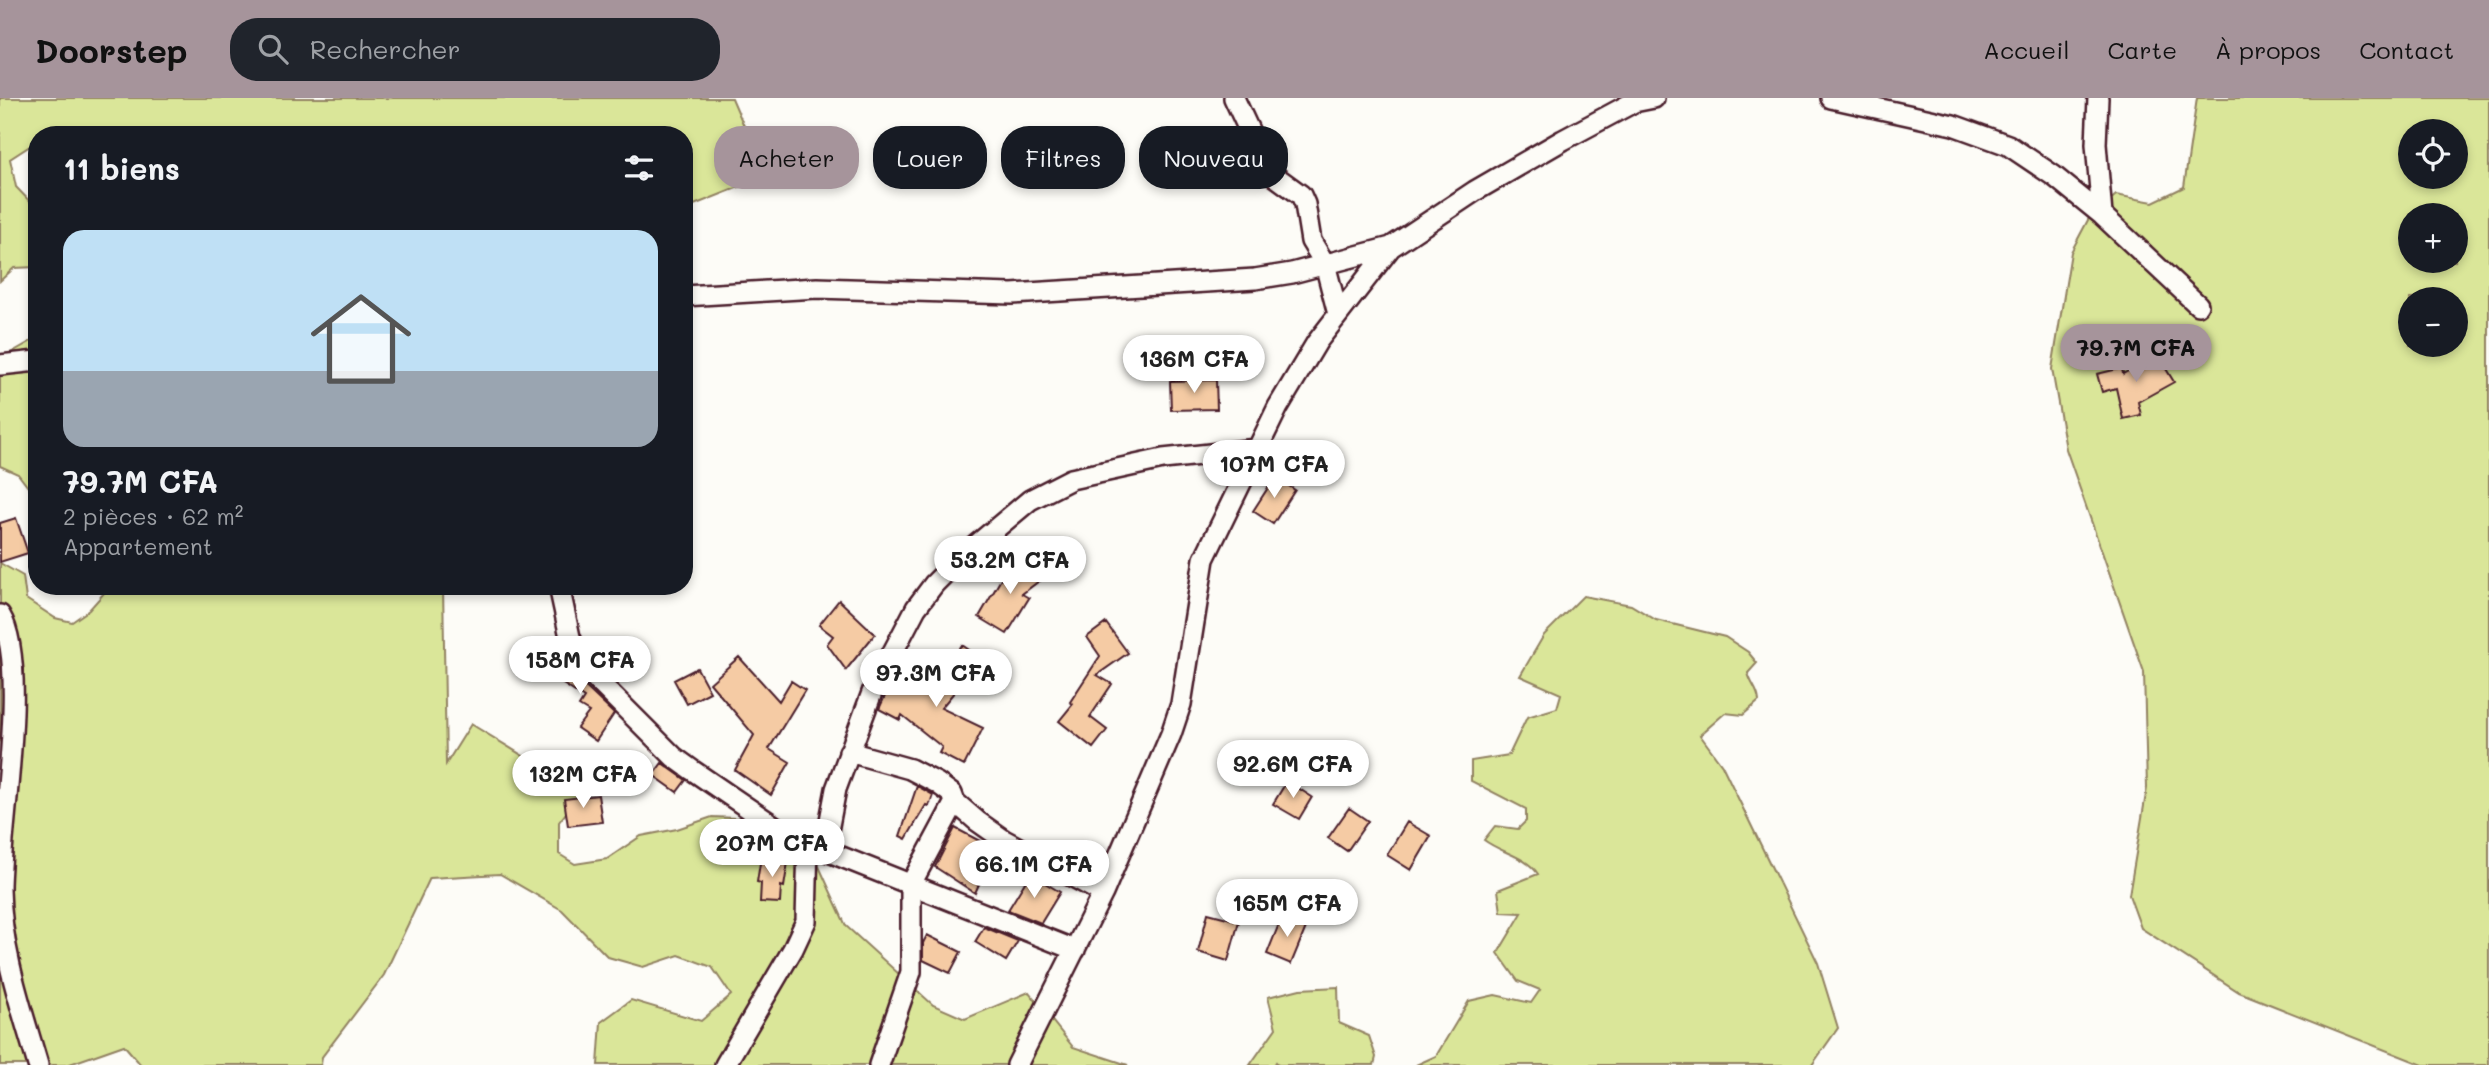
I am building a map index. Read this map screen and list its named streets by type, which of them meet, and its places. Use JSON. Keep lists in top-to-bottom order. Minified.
{"page":{"header":"Doorstep","search":"Rechercher","nav":["Accueil","Carte","À propos","Contact"],"map_buttons":["+","−"],"chip":["Acheter","Louer","Filtres","Nouveau"],"heading":"11 biens","list":[{"name":"79.7M CFA","note":"2 pièces · 62 m² · Appartement"}],"price":["79.7M CFA","136M CFA","107M CFA","53.2M CFA","158M CFA","97.3M CFA","92.6M CFA","132M CFA","207M CFA","66.1M CFA","165M CFA"]}}
